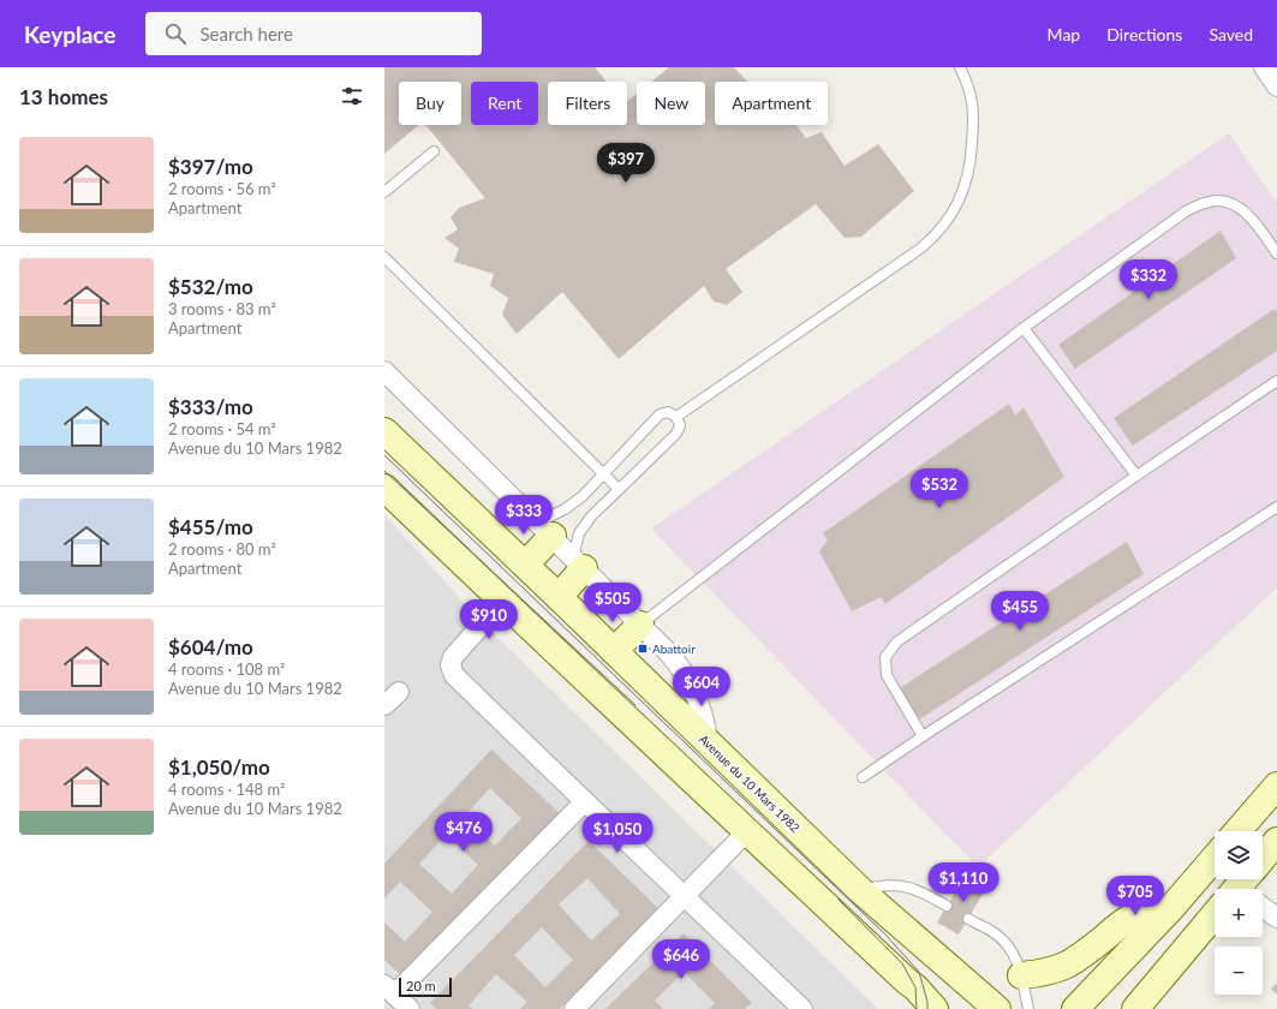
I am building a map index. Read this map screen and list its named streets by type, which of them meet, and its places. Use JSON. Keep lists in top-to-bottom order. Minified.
{"streets":{"main road":["Avenue du 10 Mars 1982"]},"places":{"transit":["Abattoir"]},"scale_bar":"20 m","page":{"header":"Keyplace","search":"Search here","nav":["Map","Directions","Saved"],"heading":"13 homes","chip":["Buy","Rent","Filters","New","Apartment"],"list":[{"name":"$397/mo","note":"2 rooms · 56 m² · Apartment"},{"name":"$532/mo","note":"3 rooms · 83 m² · Apartment"},{"name":"$333/mo","note":"2 rooms · 54 m² · Avenue du 10 Mars 1982"},{"name":"$455/mo","note":"2 rooms · 80 m² · Apartment"},{"name":"$604/mo","note":"4 rooms · 108 m² · Avenue du 10 Mars 1982"},{"name":"$1,050/mo","note":"4 rooms · 148 m² · Avenue du 10 Mars 1982"}],"price":["$397","$332","$532","$333","$505","$455","$910","$604","$476","$1,050","$1,110","$705","$646"],"map_buttons":["+","−"],"scale":"20 m"}}
